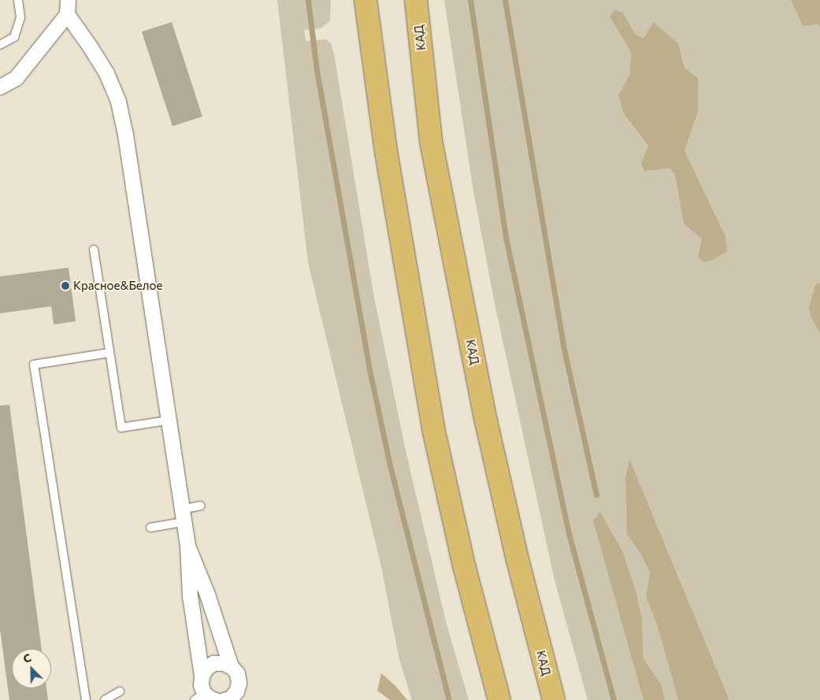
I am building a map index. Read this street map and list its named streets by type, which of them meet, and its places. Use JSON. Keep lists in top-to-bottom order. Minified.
{"streets":{"highway":["КАД"]},"places":["Красное&Белое"],"north":"top left"}
